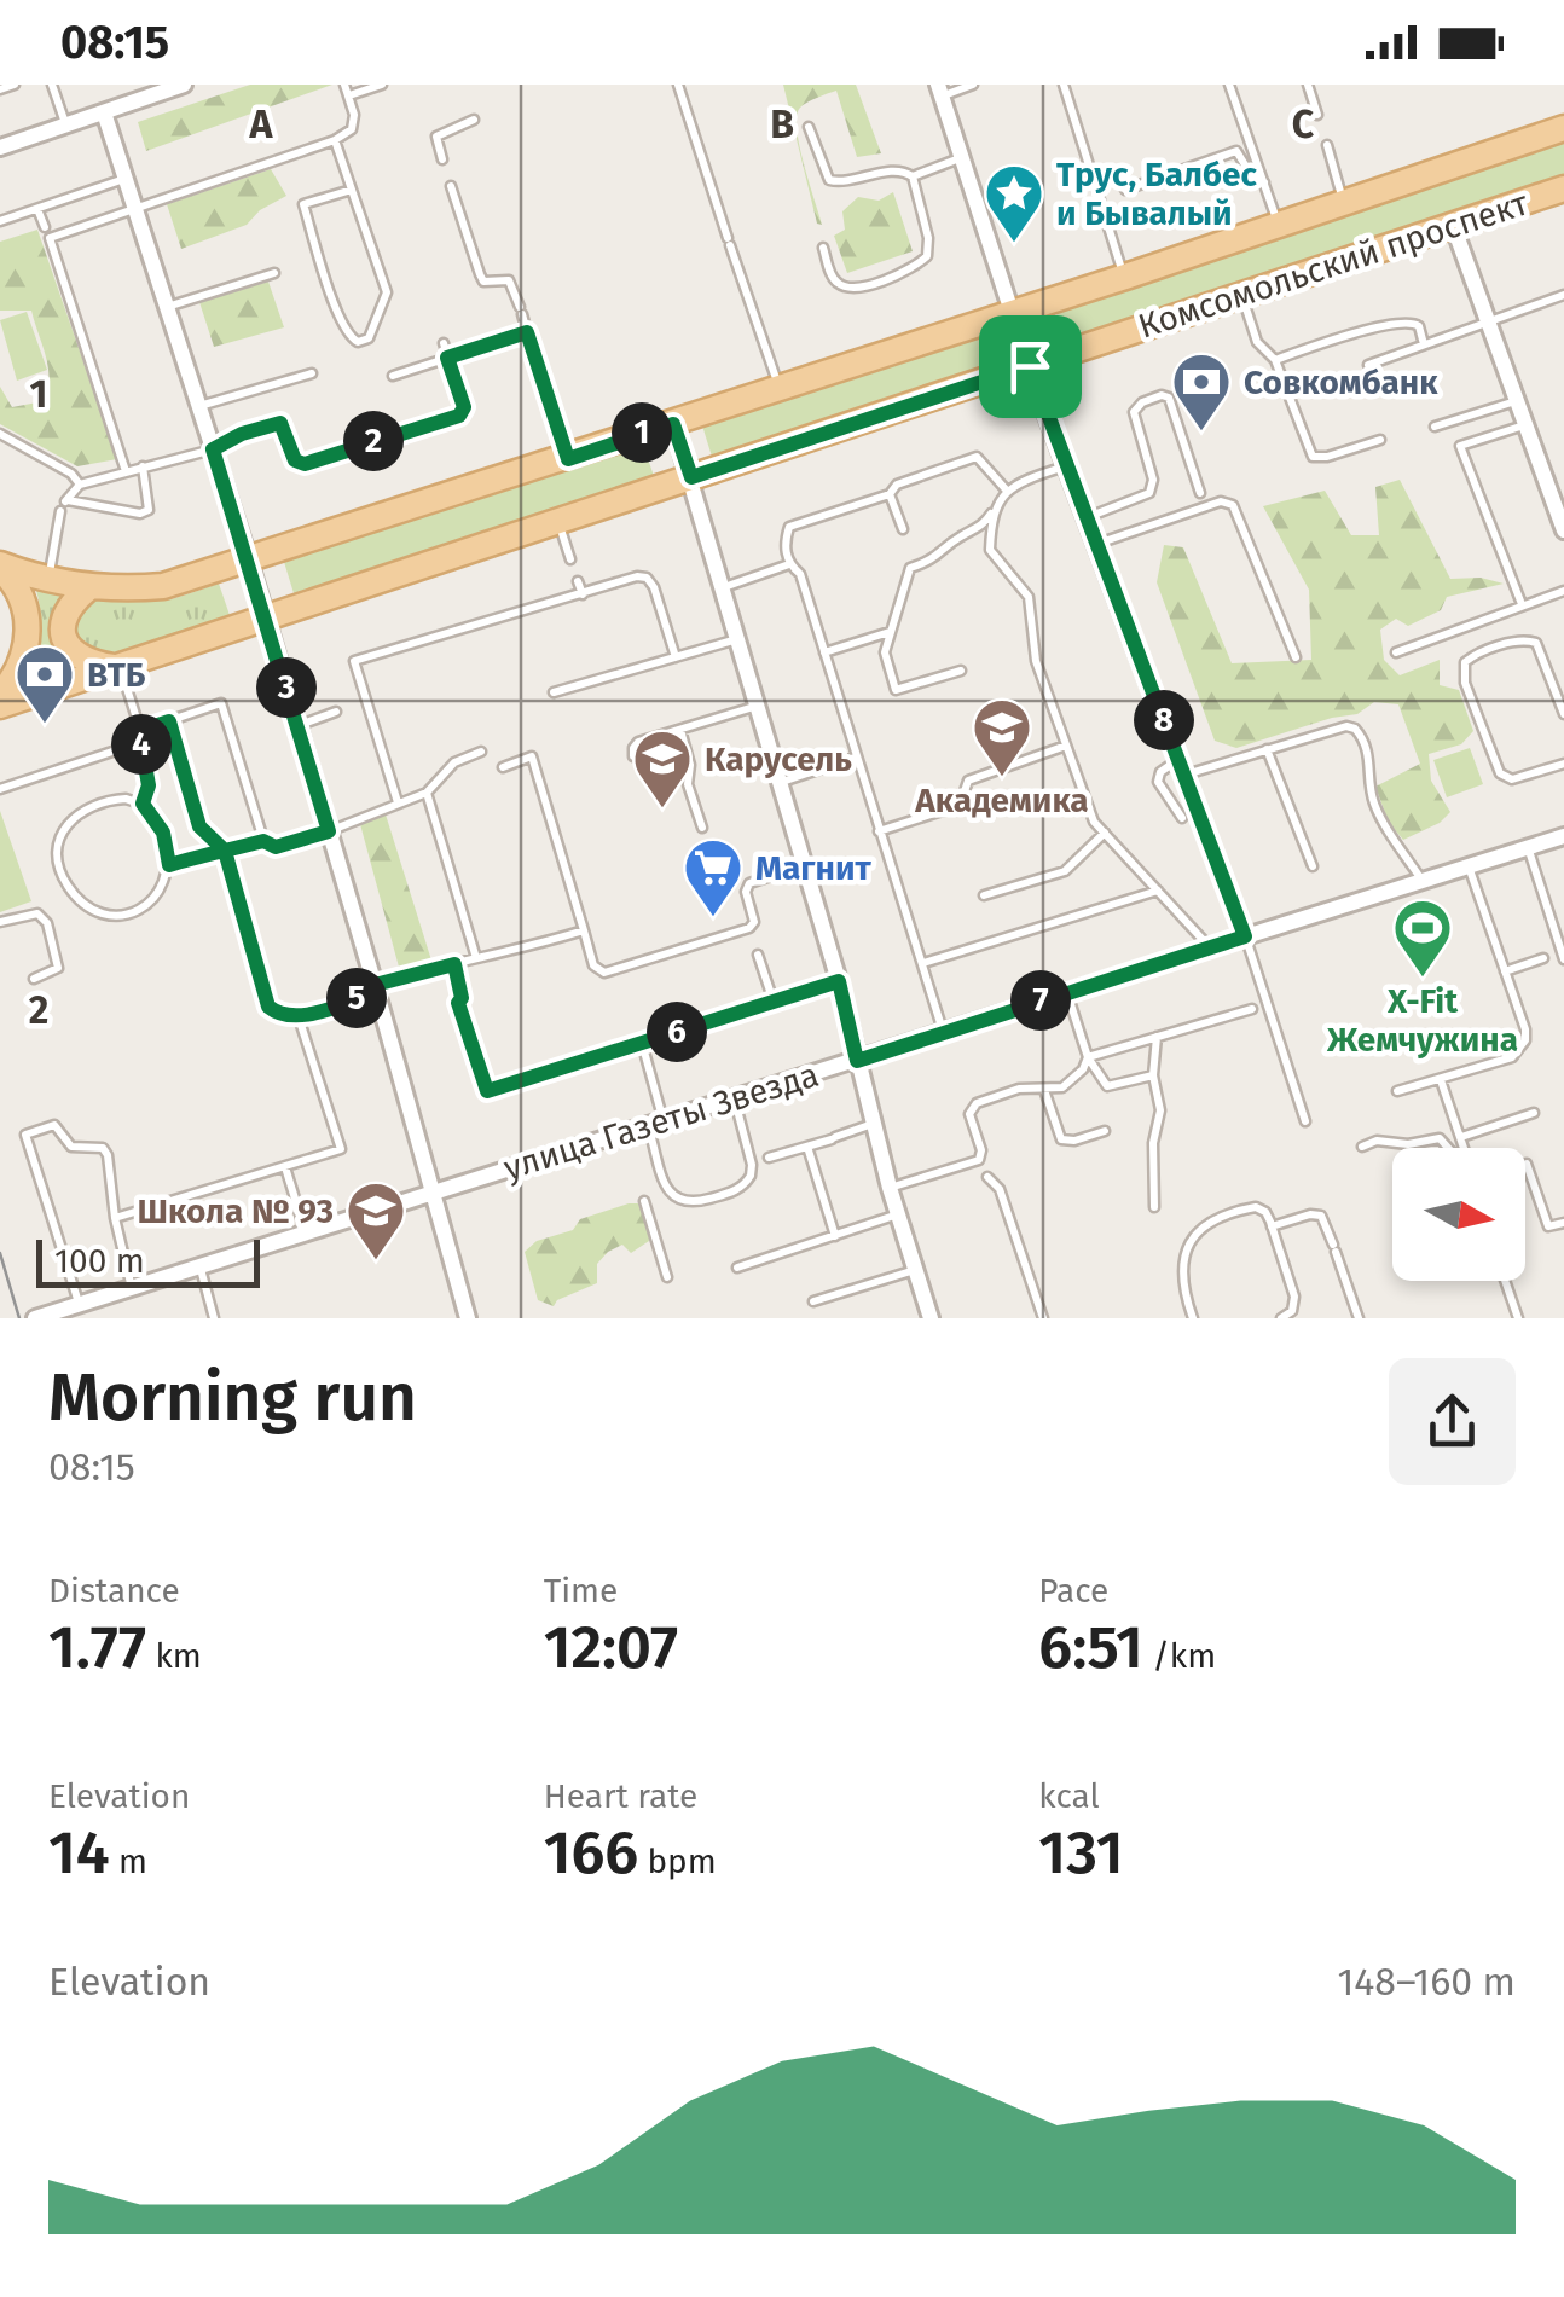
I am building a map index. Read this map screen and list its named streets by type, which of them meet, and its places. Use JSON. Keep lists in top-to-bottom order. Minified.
{"streets":{"main road":["Комсомольский проспект"],"street":["улица Газеты Звезда"]},"places":{"place":["Трус, Балбес и Бывалый"],"bank":["Совкомбанк","ВТБ"],"school or university":["Академика","Карусель","Школа № 93"],"supermarket":["Магнит"],"sports":["X-Fit Жемчужина"]},"scale_bar":"100 m","north":"right","page":{"status":"08:15","pins":["1","2","3","8","4","5","7","6"],"scale":"100 m","heading":["Morning run","08:15"],"stats":[["Distance","1.77 km"],["Time","12:07"],["Pace","6:51 /km"],["Elevation","14 m"],["Heart rate","166 bpm"],["kcal","131"]],"chart":["Elevation","148–160 m"]},"grid":{"columns":["A","B","C"],"rows":["1","2"]}}
